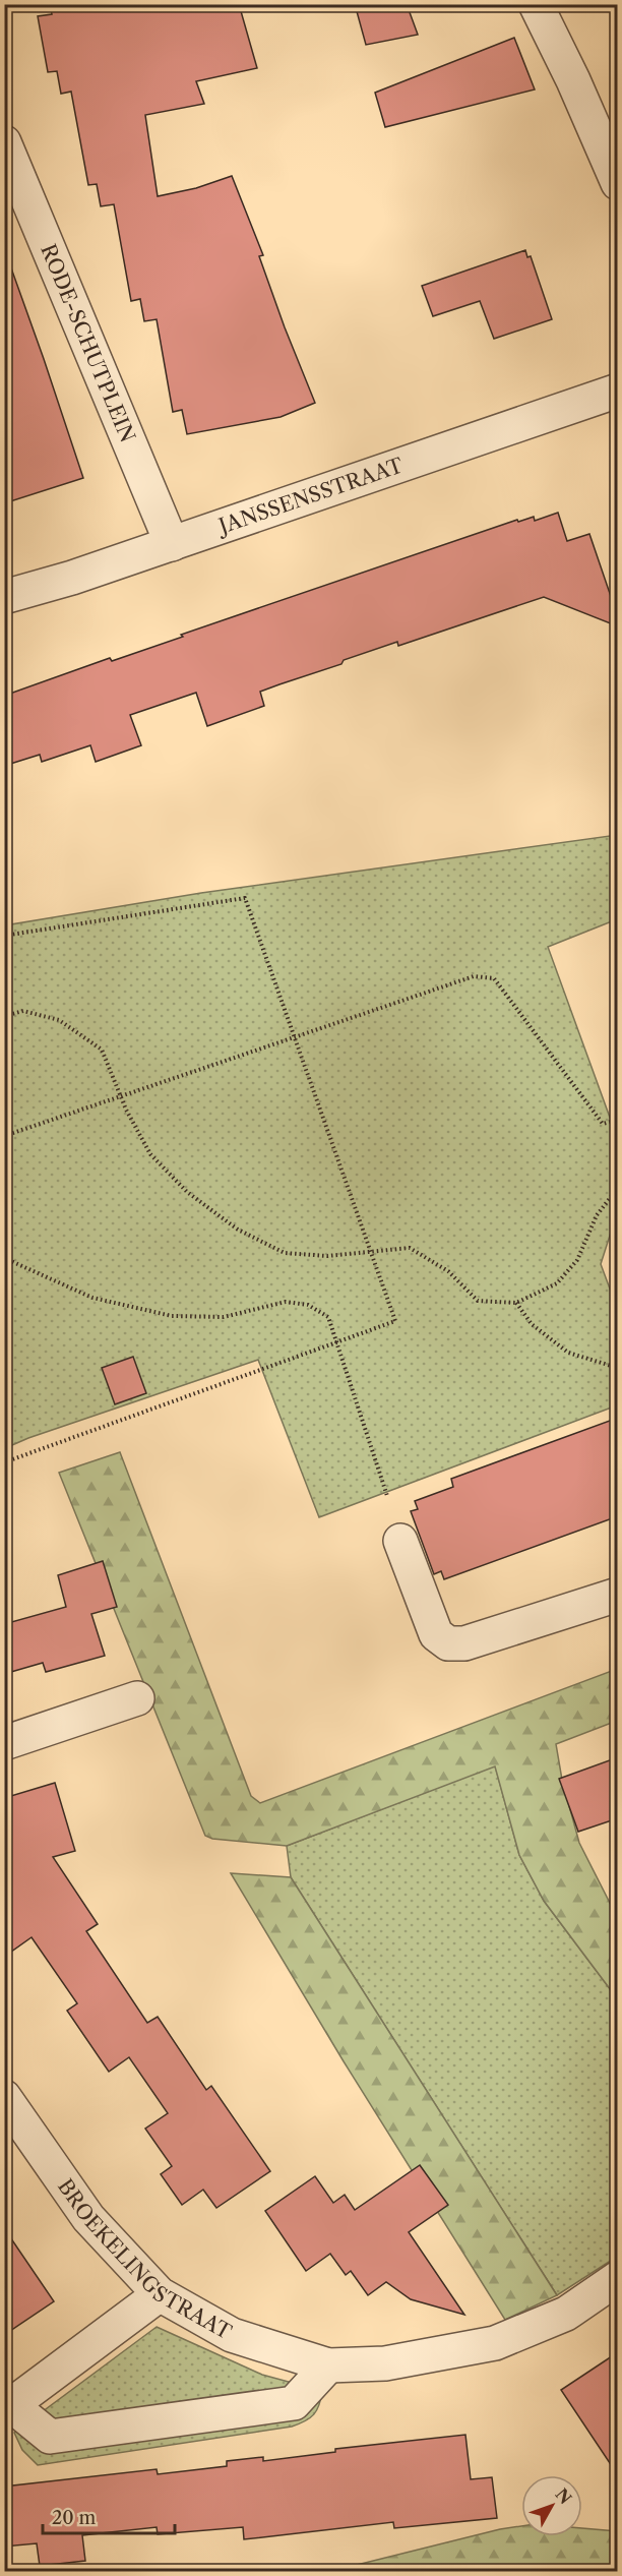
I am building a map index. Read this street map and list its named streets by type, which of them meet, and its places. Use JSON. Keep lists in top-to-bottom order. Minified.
{"streets":{"street":["RODE-SCHUTPLEIN","JANSSENSSTRAAT","BROEKELINGSTRAAT"]},"crossings":[["RODE-SCHUTPLEIN","JANSSENSSTRAAT"]],"scale_bar":"20 m","north":"top right"}
